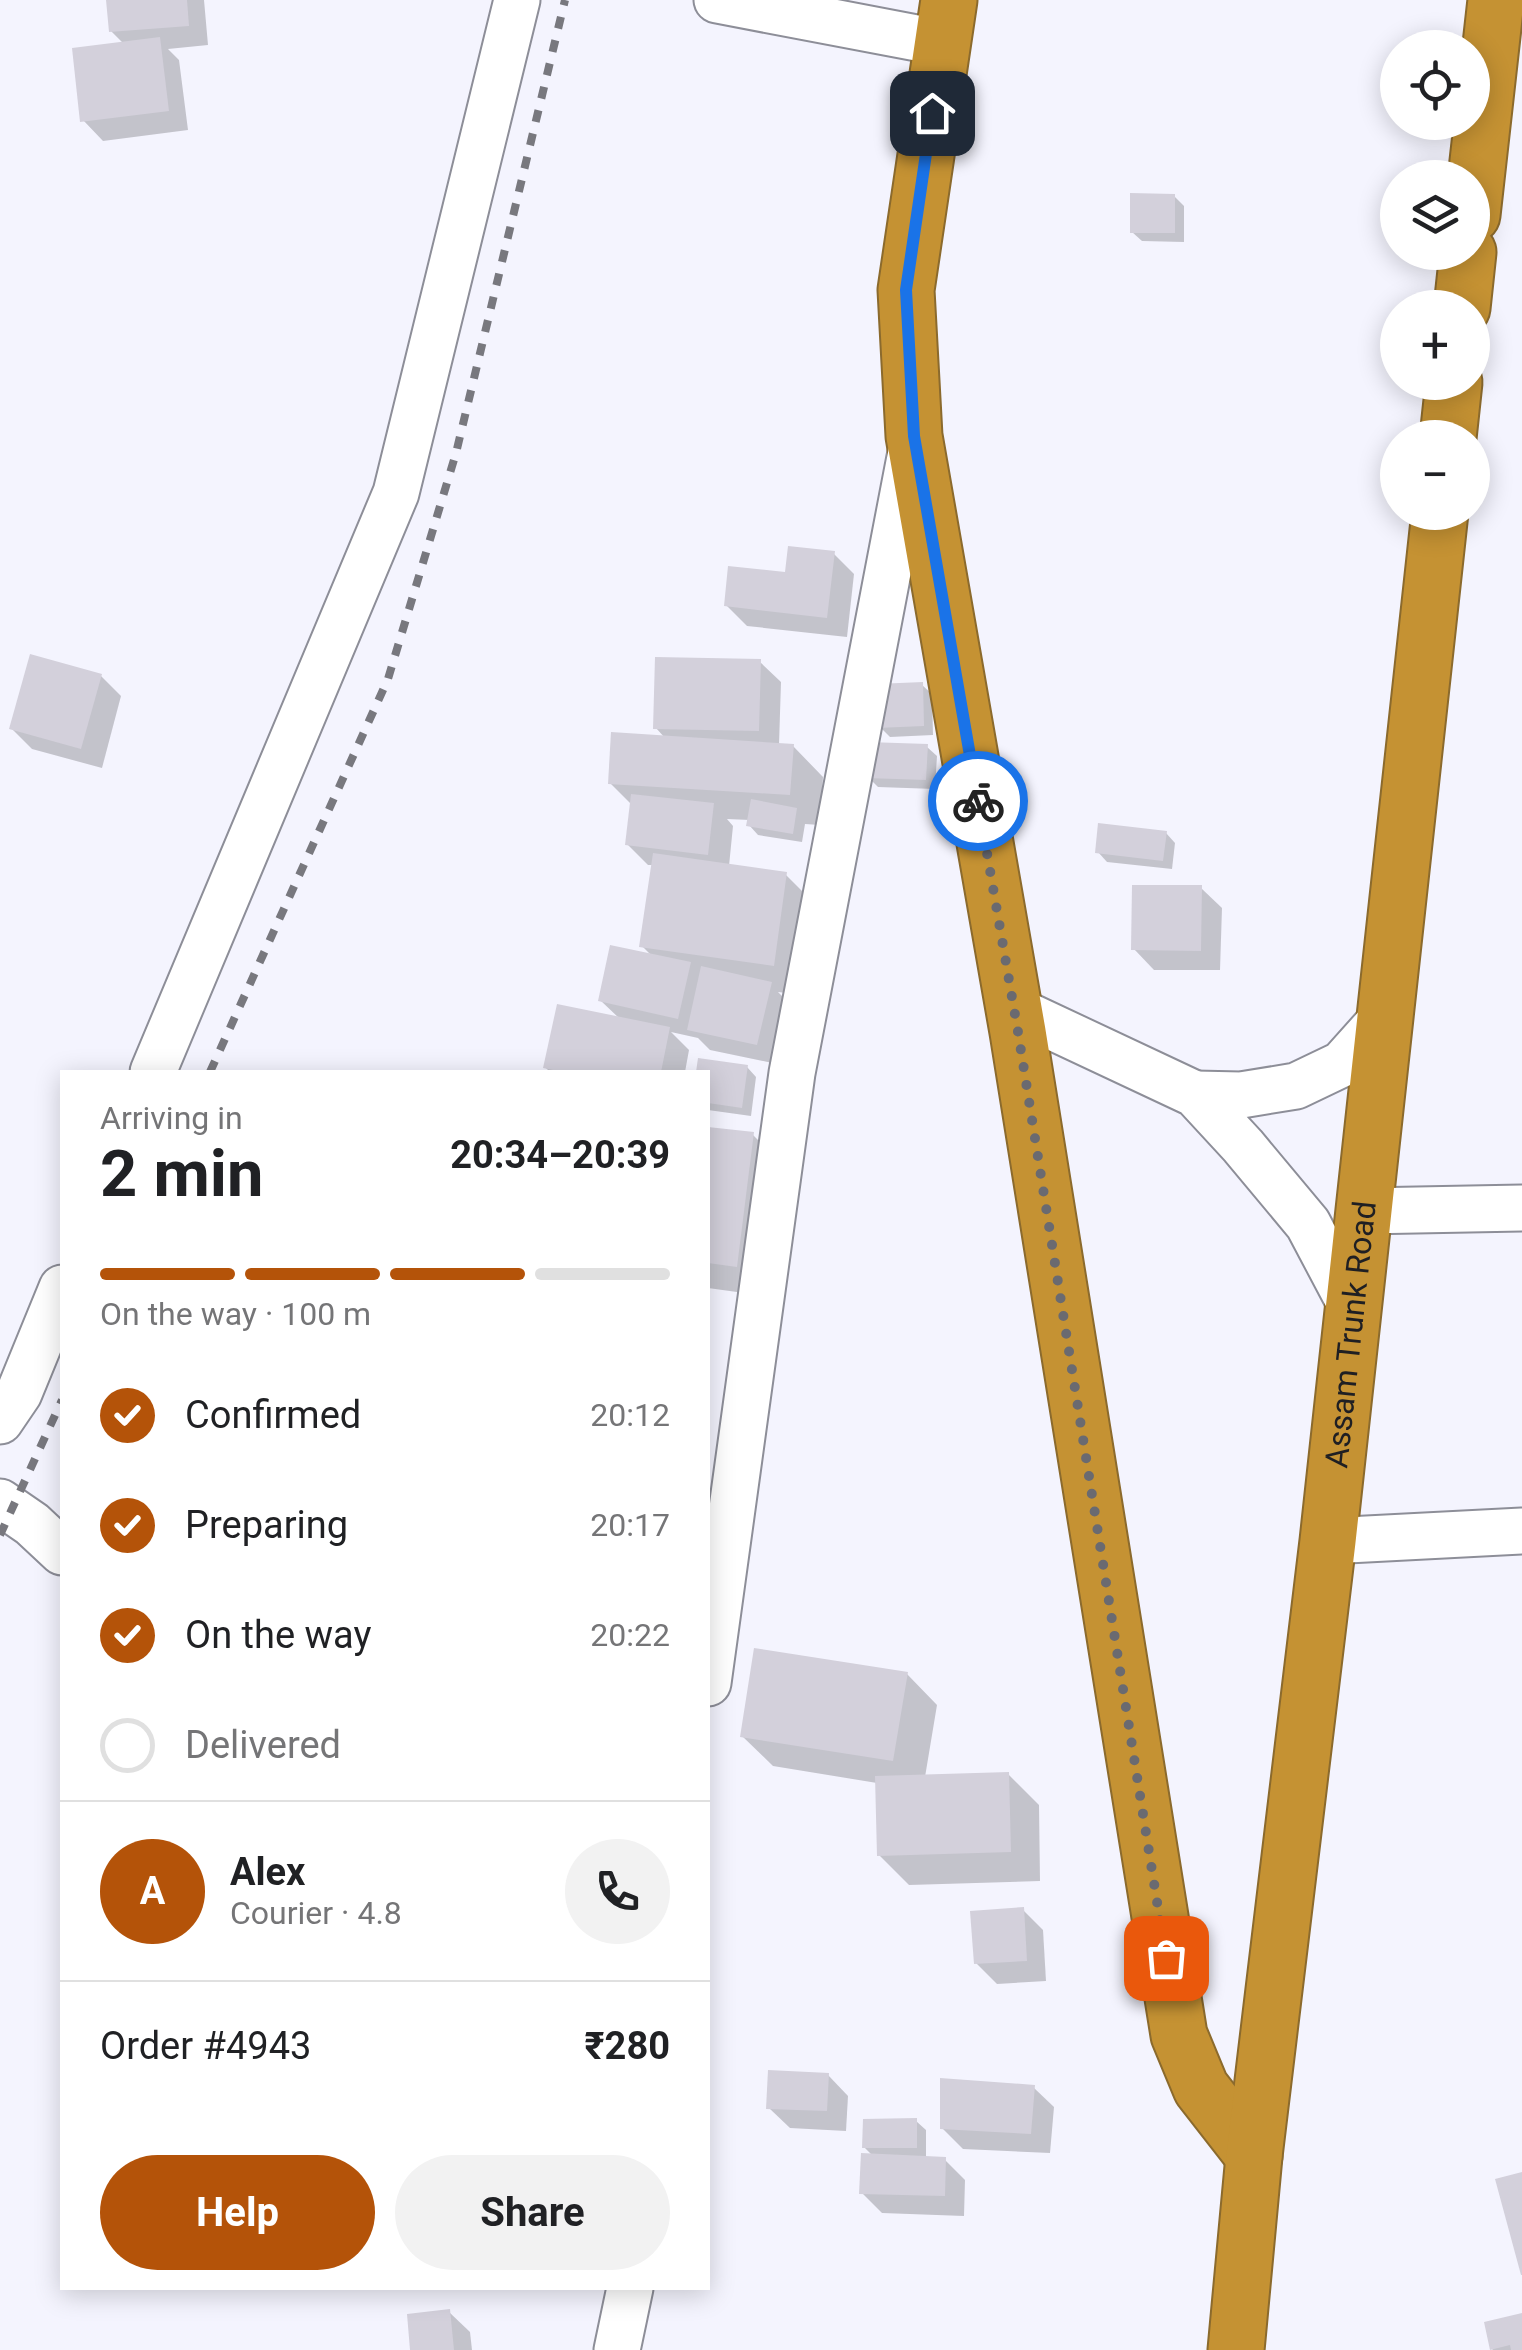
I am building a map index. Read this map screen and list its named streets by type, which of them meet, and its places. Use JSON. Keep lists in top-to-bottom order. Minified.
{"streets":{"highway":["Assam Trunk Road"]},"page":{"map_buttons":["+","−"],"heading":["2 min","Arriving in","20:34–20:39"],"panel":["Alex","Courier · 4.8","Order #4943","₹280"],"bar":"On the way · 100 m","list":[["Confirmed","20:12"],["Preparing","20:17"],["On the way","20:22"],"Delivered"],"round":"A","buttons":["Help","Share"]}}
